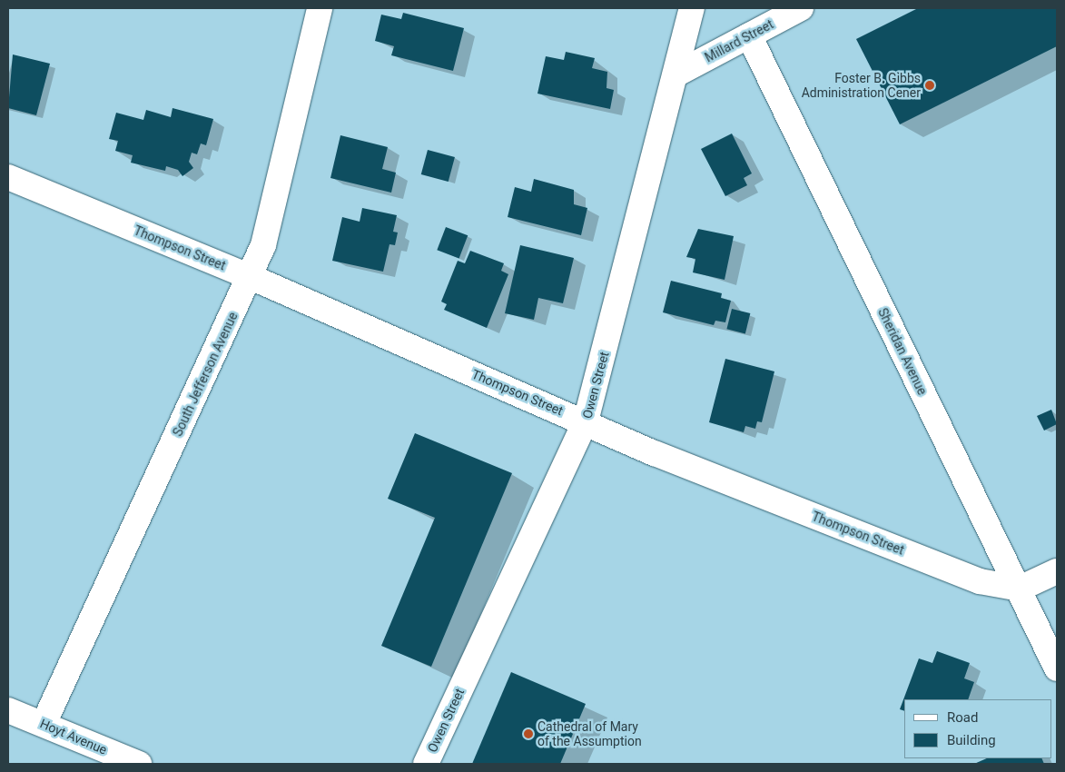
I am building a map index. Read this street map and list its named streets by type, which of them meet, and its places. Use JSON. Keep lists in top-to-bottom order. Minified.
{"streets":{"street":["Millard Street","Thompson Street","Sheridan Avenue","South Jefferson Avenue","Owen Street","Hoyt Avenue"]},"crossings":[["Millard Street","Sheridan Avenue"],["Millard Street","Owen Street"],["Thompson Street","Sheridan Avenue"],["Thompson Street","South Jefferson Avenue"],["Thompson Street","Owen Street"],["South Jefferson Avenue","Hoyt Avenue"]],"places":["Foster B. Gibbs Administration Cener","Cathedral of Mary of the Assumption"],"legend":["Road","Building"]}
